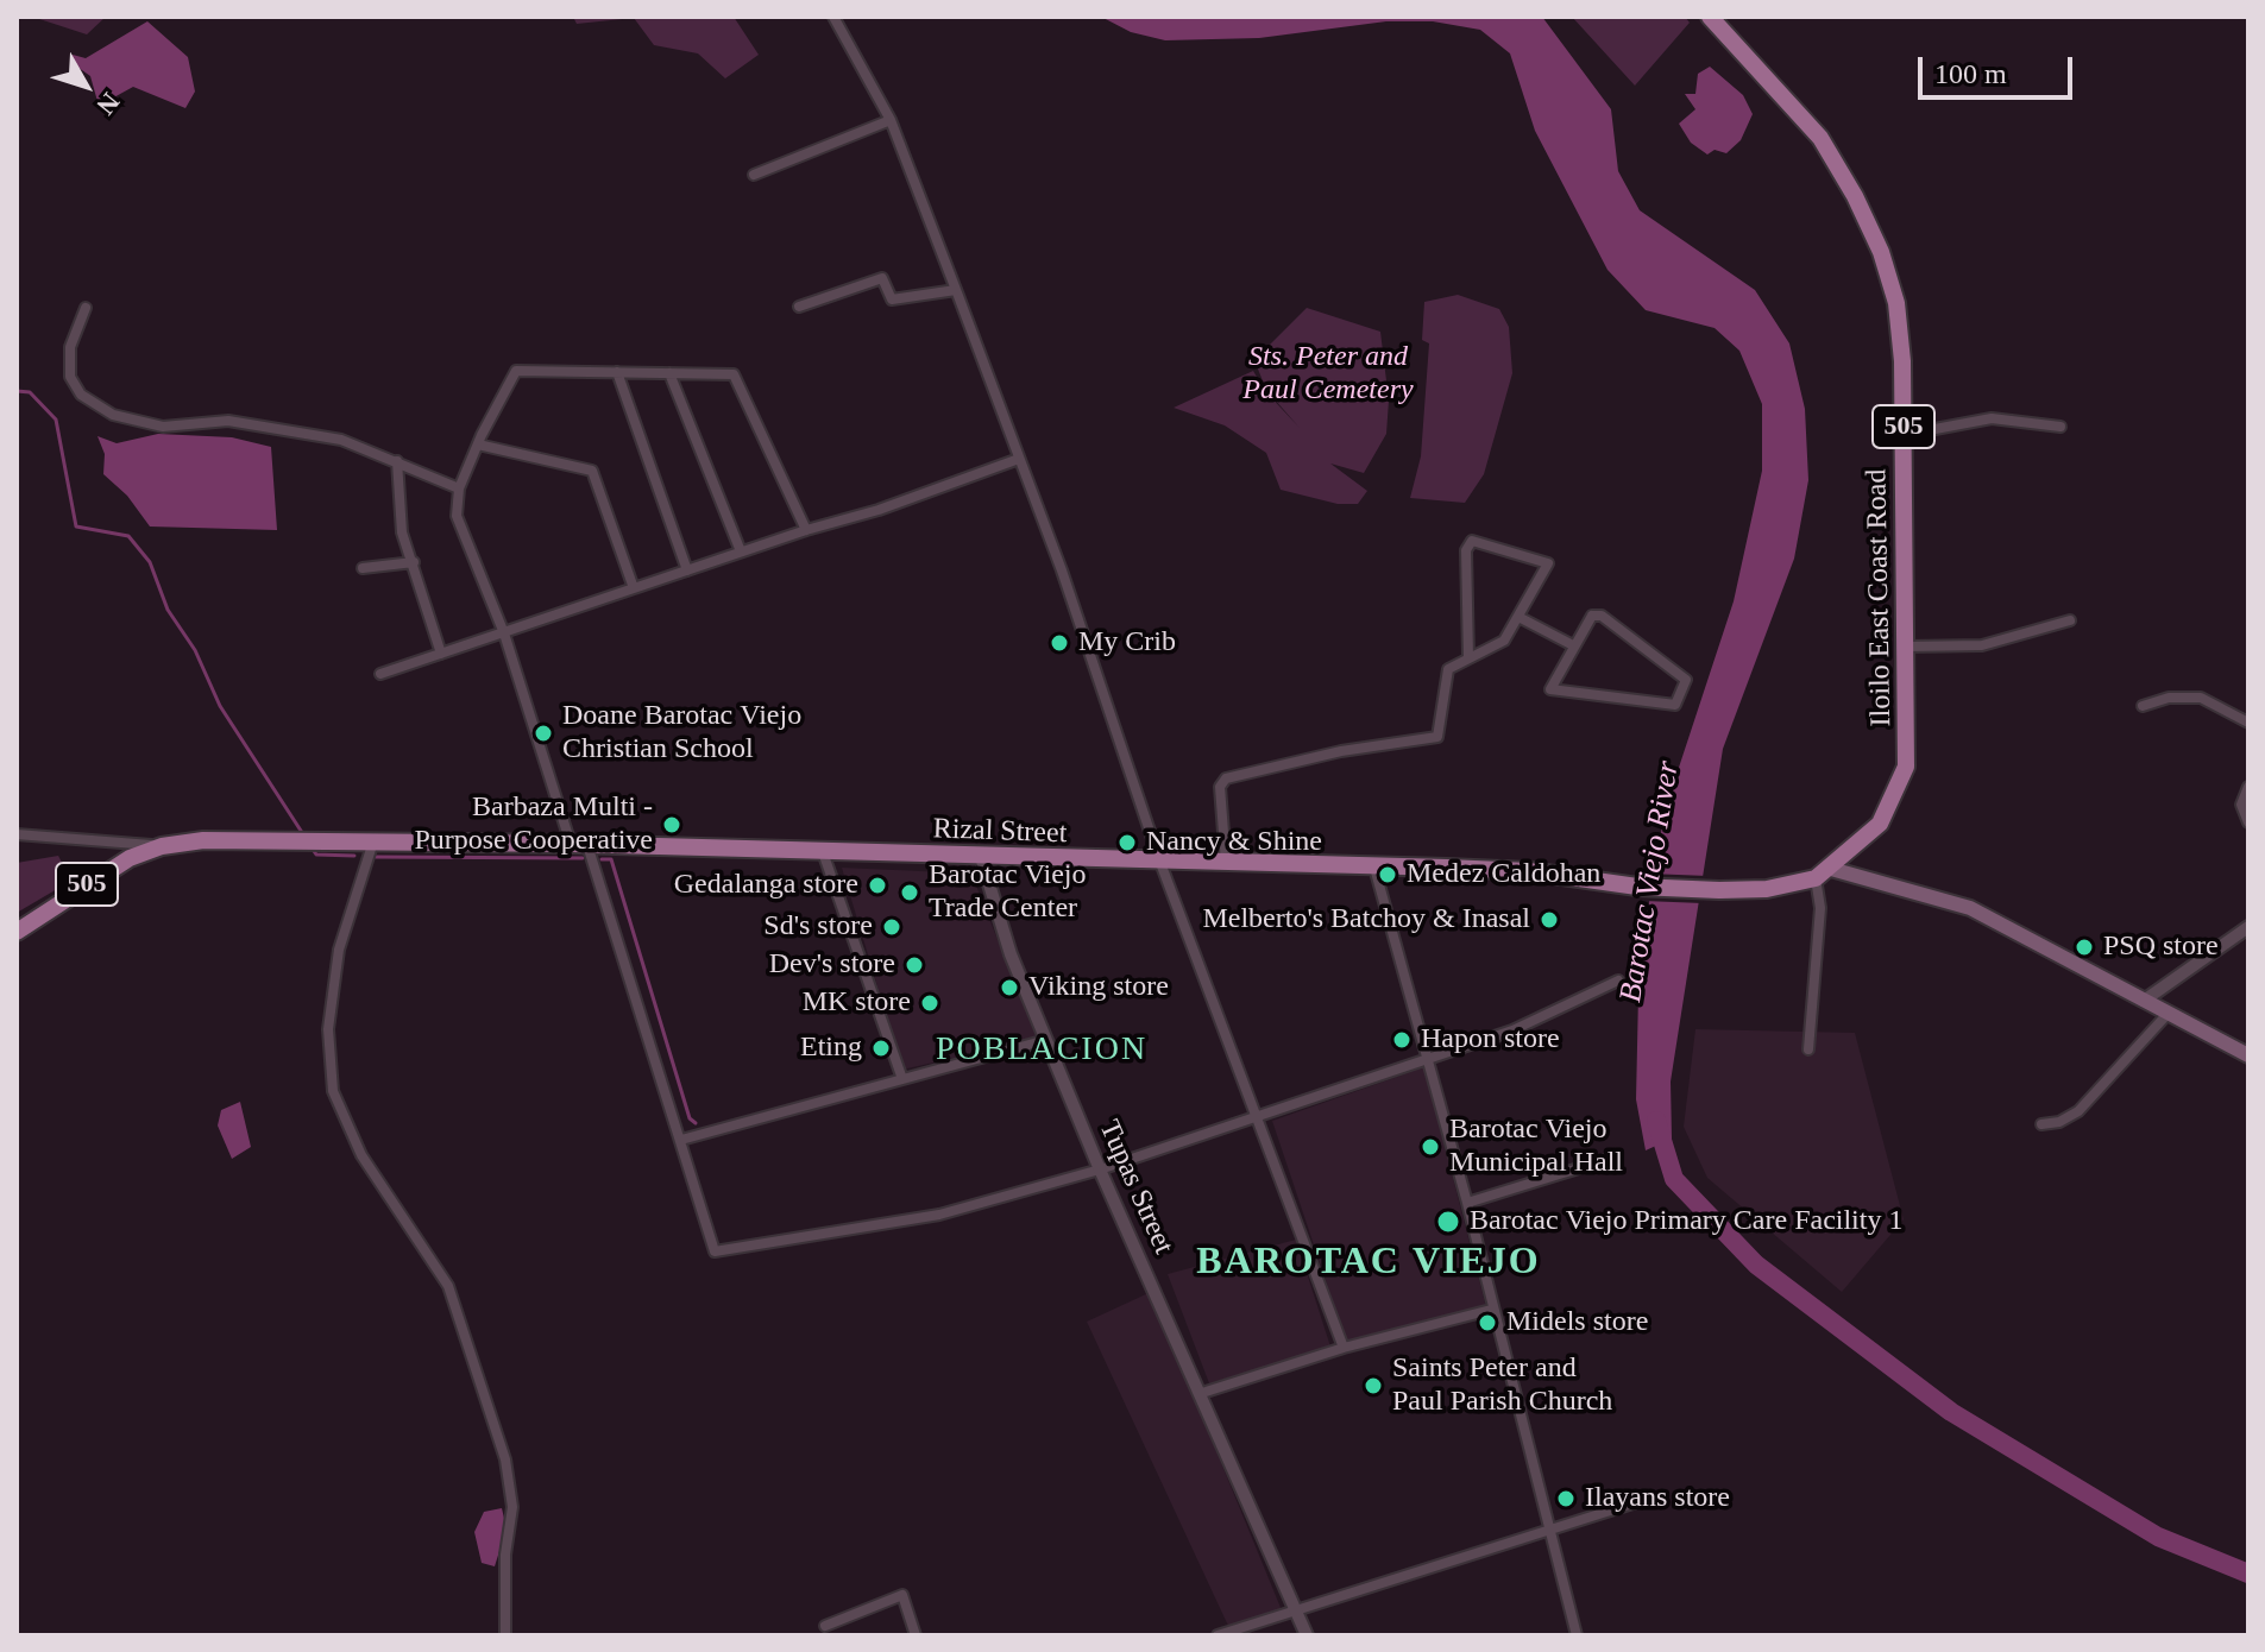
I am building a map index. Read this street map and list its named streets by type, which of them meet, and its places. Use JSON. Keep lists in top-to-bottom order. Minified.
{"streets":{"main road":["505","Iloilo East Coast Road","Rizal Street"],"street":["Tupas Street"]},"crossings":[["505","Rizal Street"],["Iloilo East Coast Road","Rizal Street"],["Rizal Street","Tupas Street"]],"districts":["POBLACION","BAROTAC VIEJO"],"water":["Barotac Viejo River"],"parks":["Sts. Peter and Paul Cemetery"],"places":["My Crib","Doane Barotac Viejo Christian School","Barbaza Multi - Purpose Cooperative","Nancy & Shine","Medez Caldohan","Gedalanga store","Barotac Viejo Trade Center","Melberto's Batchoy & Inasal","Sd's store","PSQ store","Dev's store","Viking store","MK store","Hapon store","Eting","Barotac Viejo Municipal Hall","Barotac Viejo Primary Care Facility 1","Midels store","Saints Peter and Paul Parish Church","Ilayans store"],"scale_bar":"100 m","north":"bottom right"}
